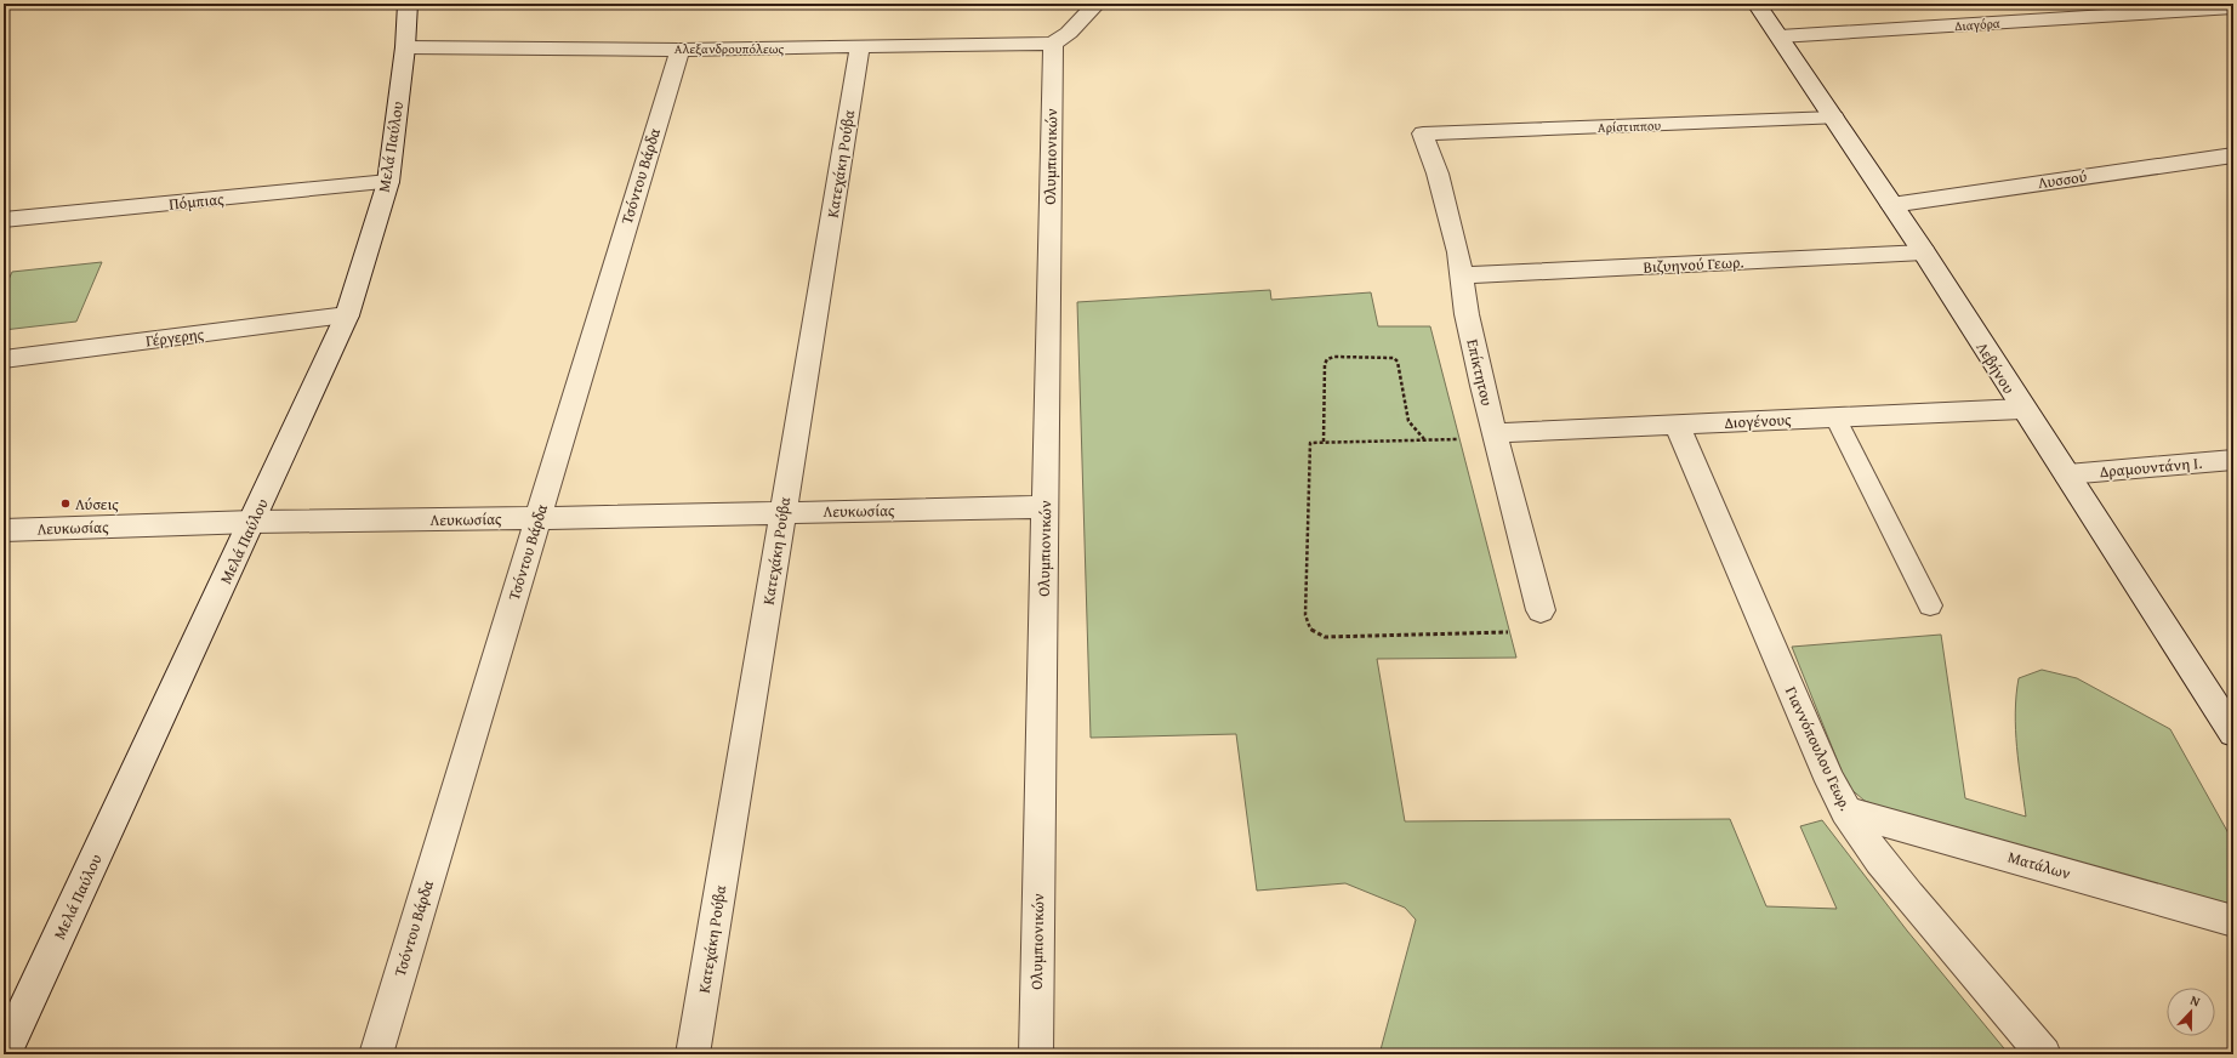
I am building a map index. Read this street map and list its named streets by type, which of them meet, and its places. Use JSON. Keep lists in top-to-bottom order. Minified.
{"streets":{"street":["Διαγόρα","Αλεξανδρουπόλεως","Αρίστιππου","Μελά Παύλου","Ολυμπιονικών","Κατεχάκη Ρούβα","Τσόντου Βάρδα","Λυσσού","Πόμπιας","Βιζυηνού Γεωρ.","Γέργερης","Λεβήνου","Επίκτητου","Διογένους","Δραμουντάνη Ι.","Λευκωσίας","Γιαννόπουλου Γεωρ.","Ματάλων"]},"crossings":[["Διαγόρα","Λεβήνου"],["Αλεξανδρουπόλεως","Μελά Παύλου"],["Αλεξανδρουπόλεως","Ολυμπιονικών"],["Αλεξανδρουπόλεως","Κατεχάκη Ρούβα"],["Αλεξανδρουπόλεως","Τσόντου Βάρδα"],["Αρίστιππου","Λεβήνου"],["Αρίστιππου","Επίκτητου"],["Μελά Παύλου","Πόμπιας"],["Μελά Παύλου","Γέργερης"],["Μελά Παύλου","Λευκωσίας"],["Ολυμπιονικών","Λευκωσίας"],["Κατεχάκη Ρούβα","Λευκωσίας"],["Τσόντου Βάρδα","Λευκωσίας"],["Λυσσού","Λεβήνου"],["Βιζυηνού Γεωρ.","Λεβήνου"],["Βιζυηνού Γεωρ.","Επίκτητου"],["Λεβήνου","Διογένους"],["Λεβήνου","Δραμουντάνη Ι."],["Επίκτητου","Διογένους"],["Διογένους","Γιαννόπουλου Γεωρ."],["Γιαννόπουλου Γεωρ.","Ματάλων"]],"places":["Λύσεις"],"north":"top"}
